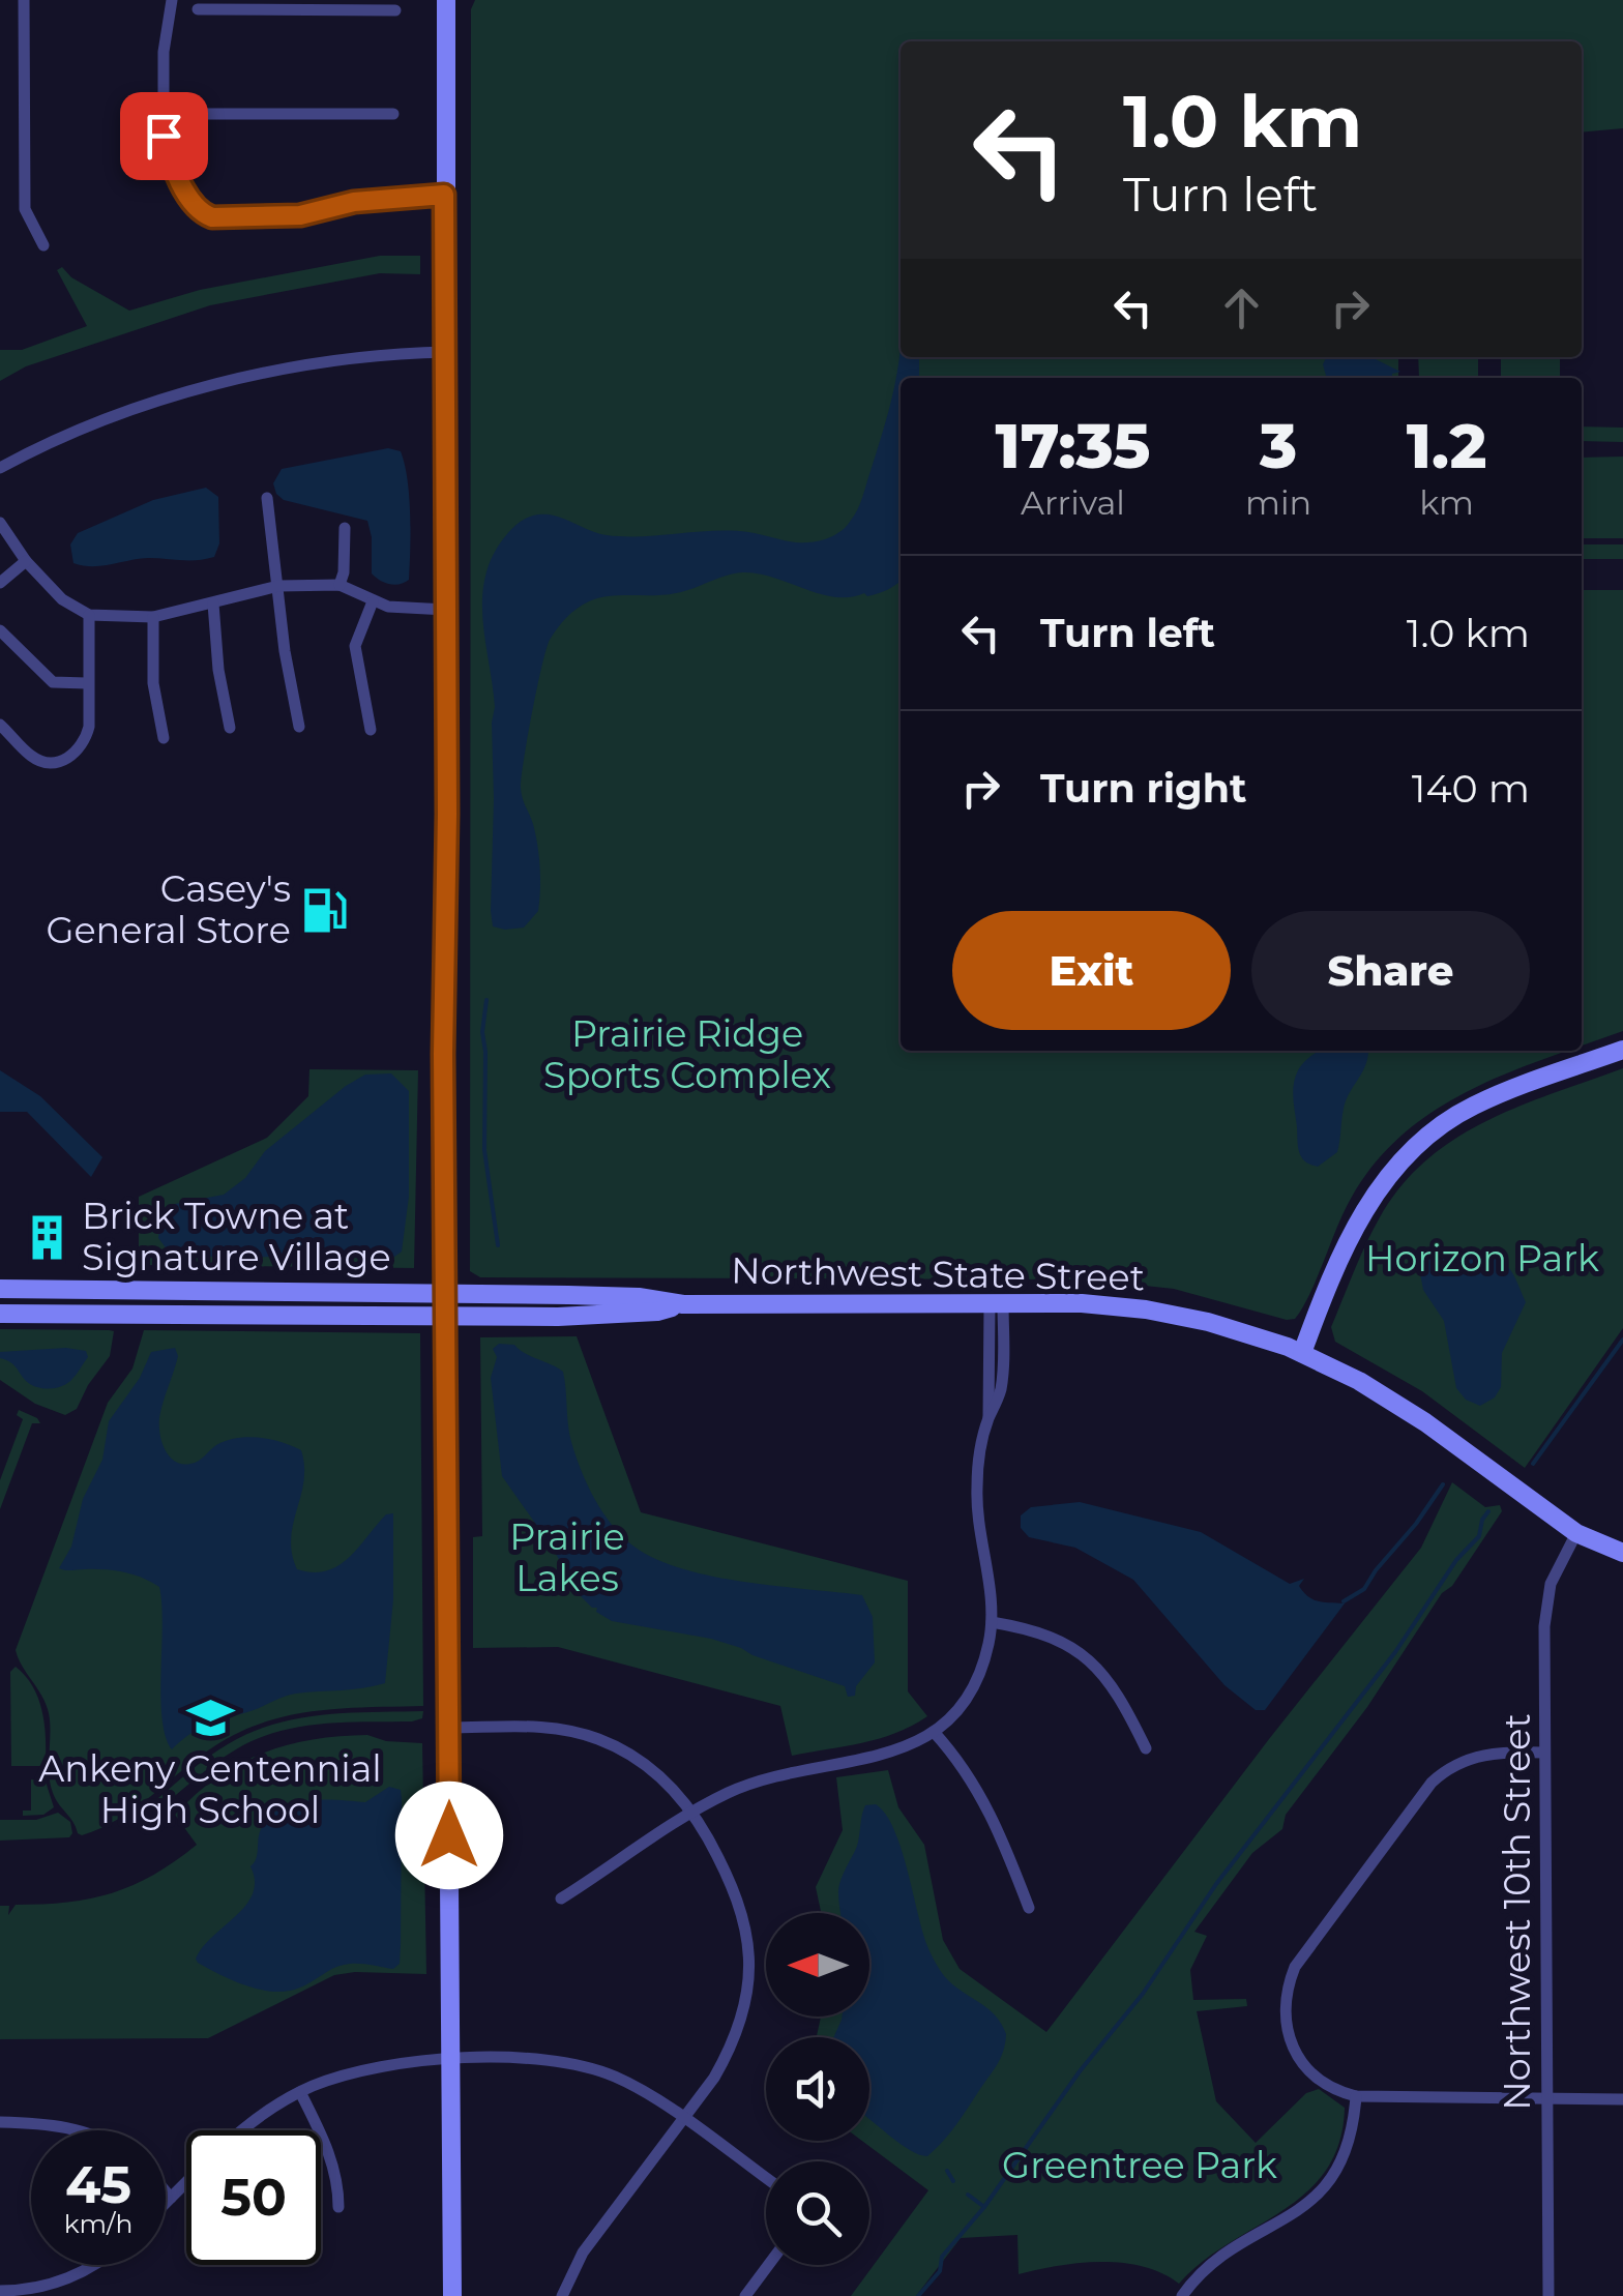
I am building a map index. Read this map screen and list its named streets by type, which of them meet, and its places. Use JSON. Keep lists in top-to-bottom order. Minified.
{"streets":{"main road":["Northwest State Street"],"street":["Northwest 10th Street"]},"crossings":[["Northwest State Street","Northwest 10th Street"]],"parks":["Prairie Ridge Sports Complex","Horizon Park","Prairie Lakes","Greentree Park"],"places":{"fuel station":["Casey's General Store"],"building":["Brick Towne at Signature Village"],"school or university":["Ankeny Centennial High School"]},"north":"left","page":{"turn":["1.0 km","Turn left"],"eta":["17:35","Arrival","3","min","1.2","km"],"list":[{"name":"Turn left","value":"1.0 km"},{"name":"Turn right","value":"140 m"}],"buttons":["Exit","Share"],"speed":"45 km/h","limit":"50"}}
